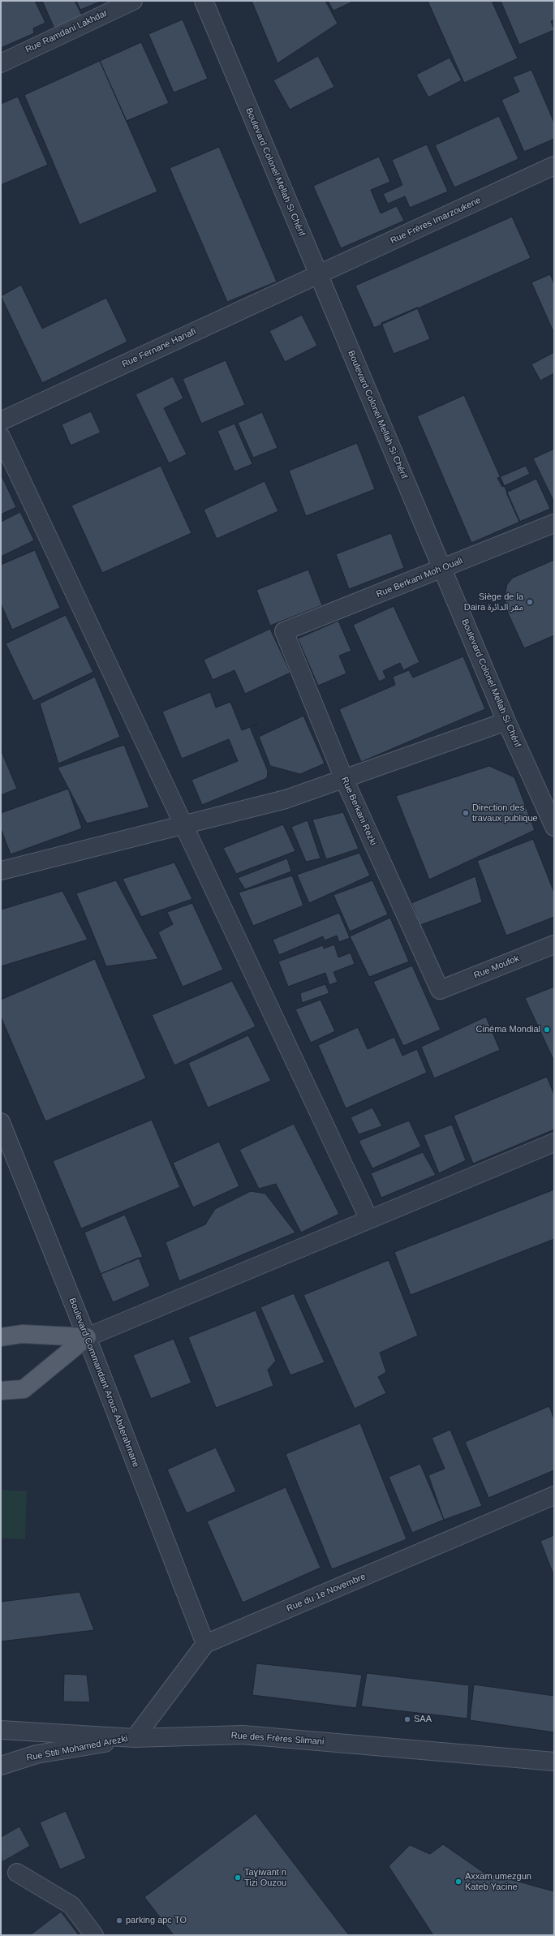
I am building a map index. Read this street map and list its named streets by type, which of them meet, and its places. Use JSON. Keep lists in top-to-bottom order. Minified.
{"streets":{"street":["Rue Ramdani Lakhdar","Boulevard Colonel Mellah Si Chérif","Rue Frères Imarzoukene","Rue Fernane Hanafi","Rue Berkani Moh Ouali","Rue Berkani Rezki","Rue Moufok","Boulevard Commandant Arous Abderahmane","Rue du 1e Novembre","Rue des Frères Slimani","Rue Stiti Mohamed Arezki"]},"crossings":[["Boulevard Colonel Mellah Si Chérif","Rue Frères Imarzoukene"],["Boulevard Colonel Mellah Si Chérif","Rue Fernane Hanafi"],["Boulevard Colonel Mellah Si Chérif","Rue Berkani Moh Ouali"],["Rue Frères Imarzoukene","Rue Fernane Hanafi"],["Rue Berkani Moh Ouali","Rue Berkani Rezki"],["Rue Berkani Rezki","Rue Moufok"],["Boulevard Commandant Arous Abderahmane","Rue du 1e Novembre"],["Rue des Frères Slimani","Rue Stiti Mohamed Arezki"]],"places":["Siège de la Daira مقر الدائرة","Direction des travaux publique","Cinéma Mondial","SAA","Taɣiwant n Tizi Ouzou","Axxam umezgun Kateb Yacine","parking apc TO"]}
